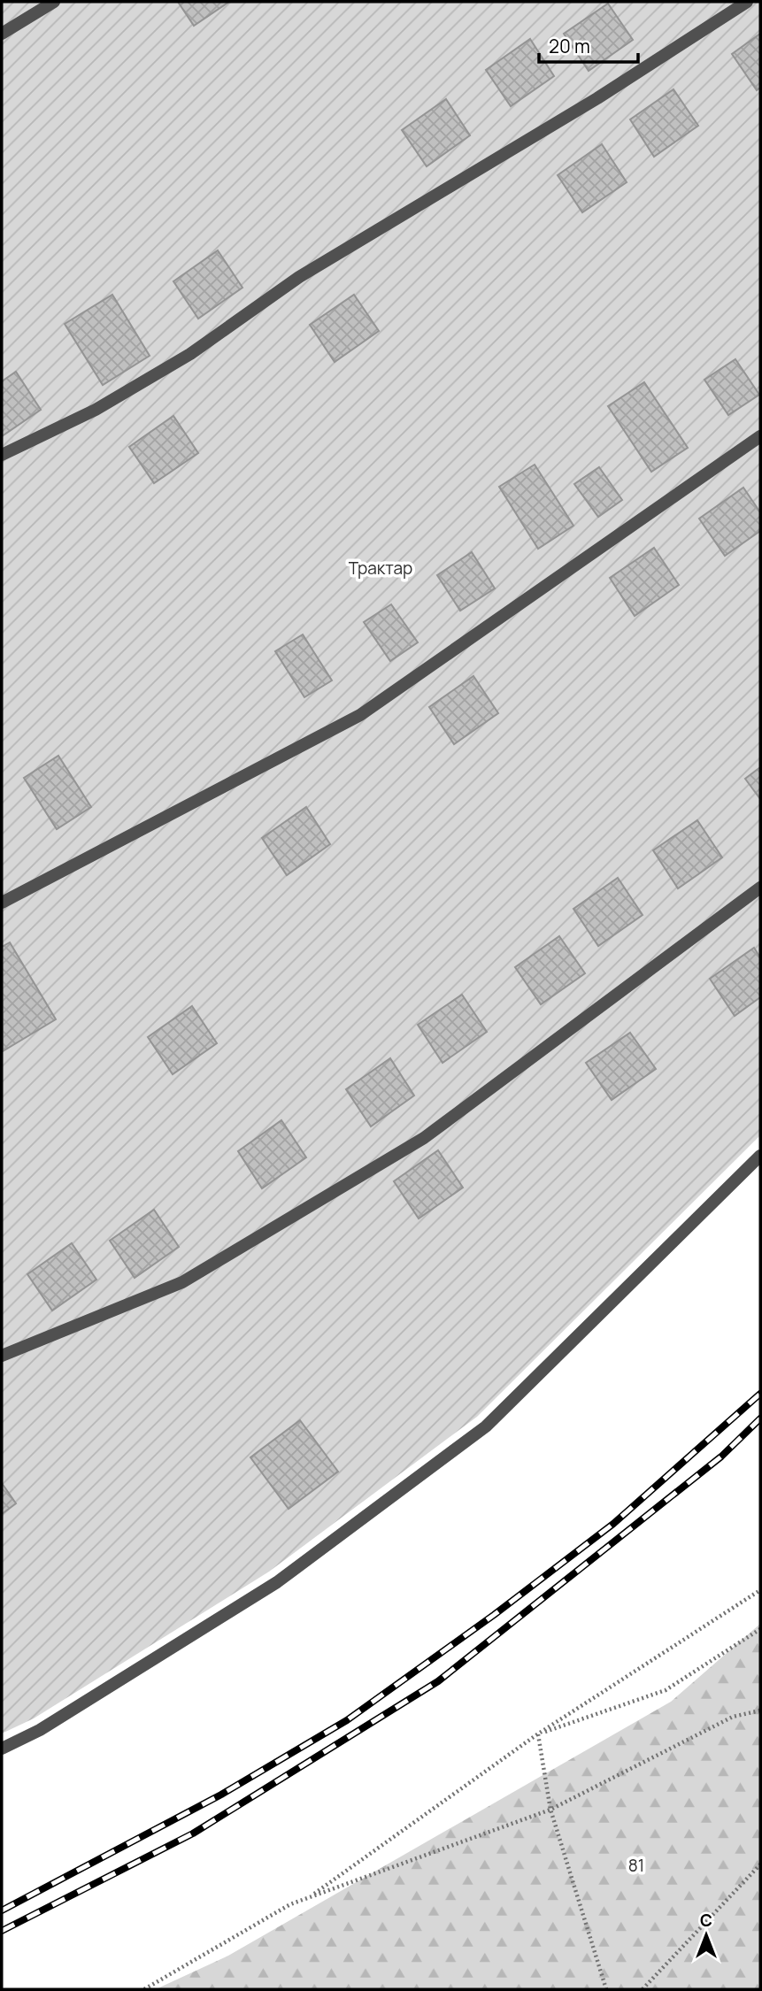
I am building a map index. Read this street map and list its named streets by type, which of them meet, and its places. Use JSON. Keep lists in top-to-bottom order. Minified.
{"parks":["Трактар","81"],"scale_bar":"20 m","north":"top"}
